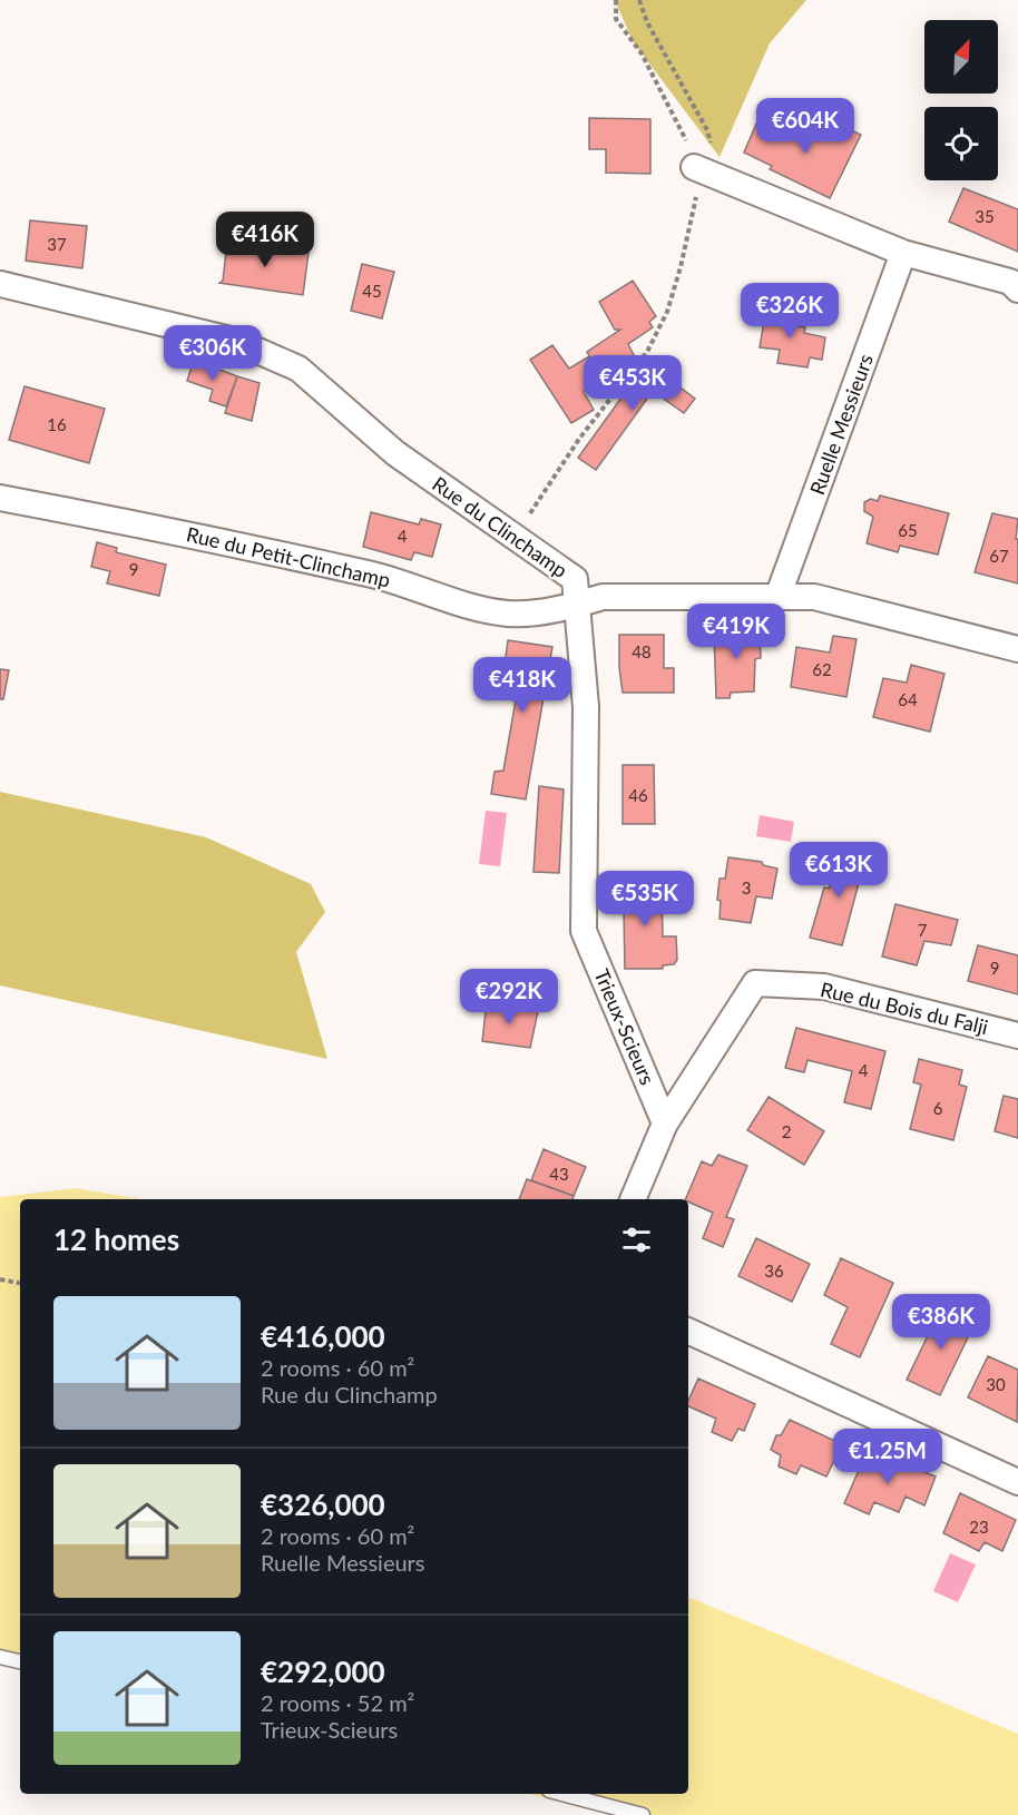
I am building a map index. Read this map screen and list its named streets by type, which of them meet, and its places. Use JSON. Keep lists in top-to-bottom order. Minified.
{"streets":{"street":["Ruelle Messieurs","Rue du Clinchamp","Rue du Petit-Clinchamp","Rue du Bois du Falji","Trieux-Scieurs"]},"crossings":[["Ruelle Messieurs","Rue du Clinchamp"],["Rue du Clinchamp","Rue du Petit-Clinchamp"],["Rue du Clinchamp","Trieux-Scieurs"],["Rue du Petit-Clinchamp","Trieux-Scieurs"],["Rue du Bois du Falji","Trieux-Scieurs"]],"house_numbers":["35","37","45","16","65","4","67","9","48","62","64","46","3","7","9","4","6","2","43","36","30","23"],"north":"top right","page":{"price":["€604K","€416K","€326K","€306K","€453K","€419K","€418K","€613K","€535K","€292K","€386K","€1.25M"],"heading":"12 homes","list":[{"name":"€416,000","note":"2 rooms · 60 m² · Rue du Clinchamp"},{"name":"€326,000","note":"2 rooms · 60 m² · Ruelle Messieurs"},{"name":"€292,000","note":"2 rooms · 52 m² · Trieux-Scieurs"}]}}
